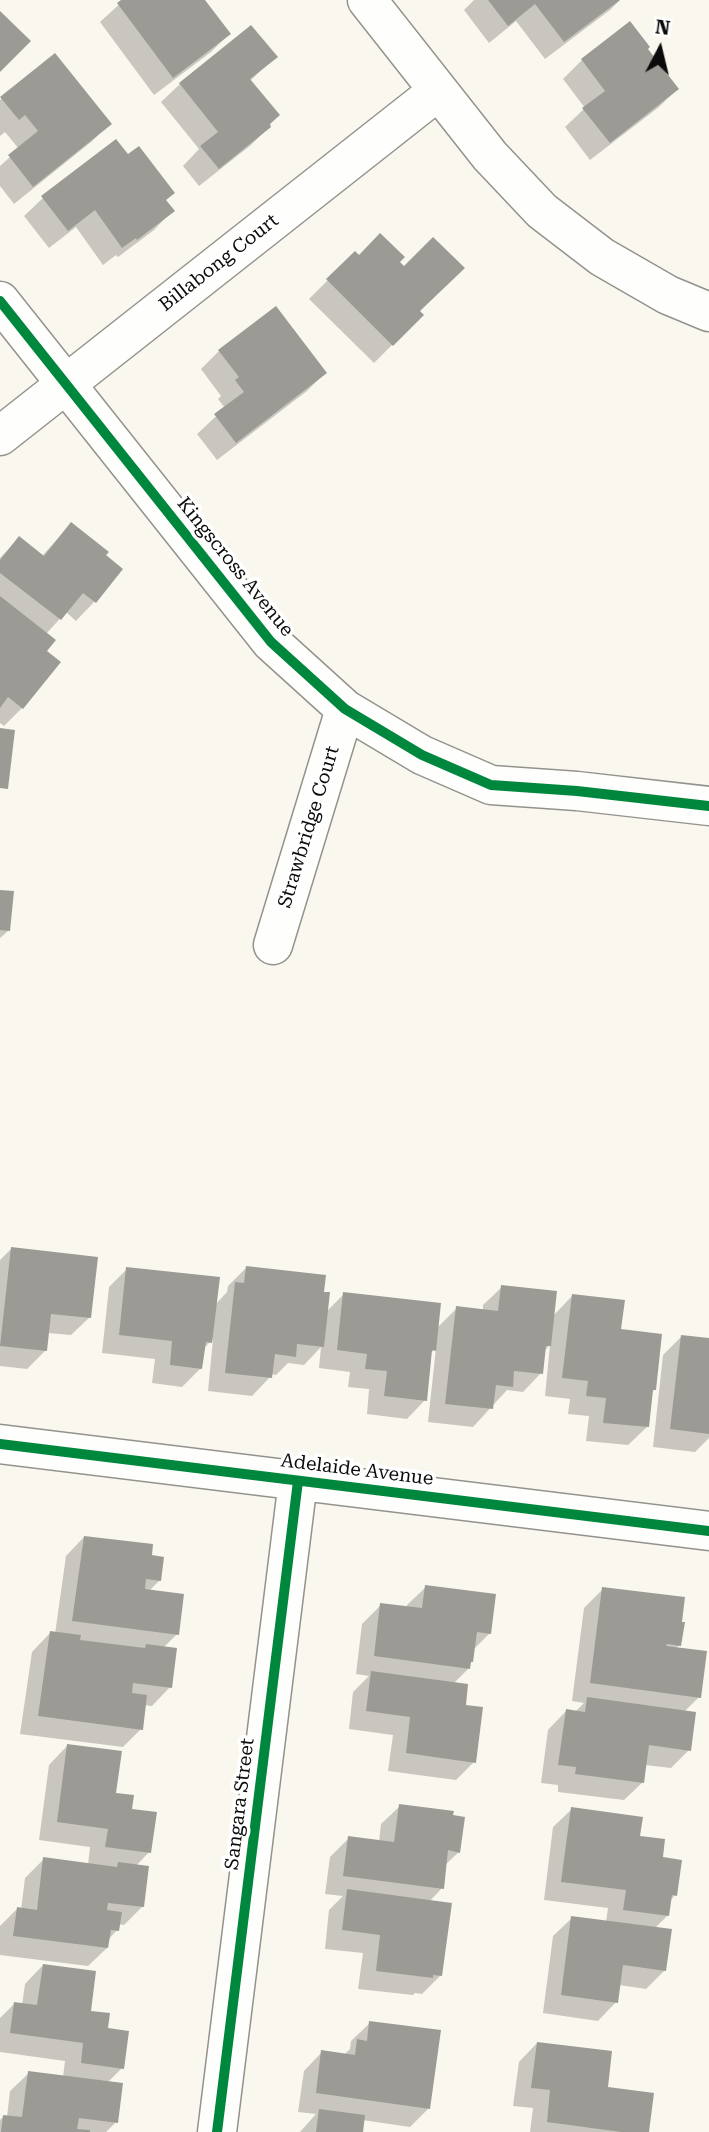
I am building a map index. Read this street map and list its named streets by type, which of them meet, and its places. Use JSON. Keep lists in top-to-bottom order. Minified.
{"streets":{"street":["Billabong Court","Kingscross Avenue","Strawbridge Court","Adelaide Avenue","Sangara Street"]},"crossings":[["Billabong Court","Kingscross Avenue"],["Kingscross Avenue","Strawbridge Court"],["Adelaide Avenue","Sangara Street"]],"north":"top"}
